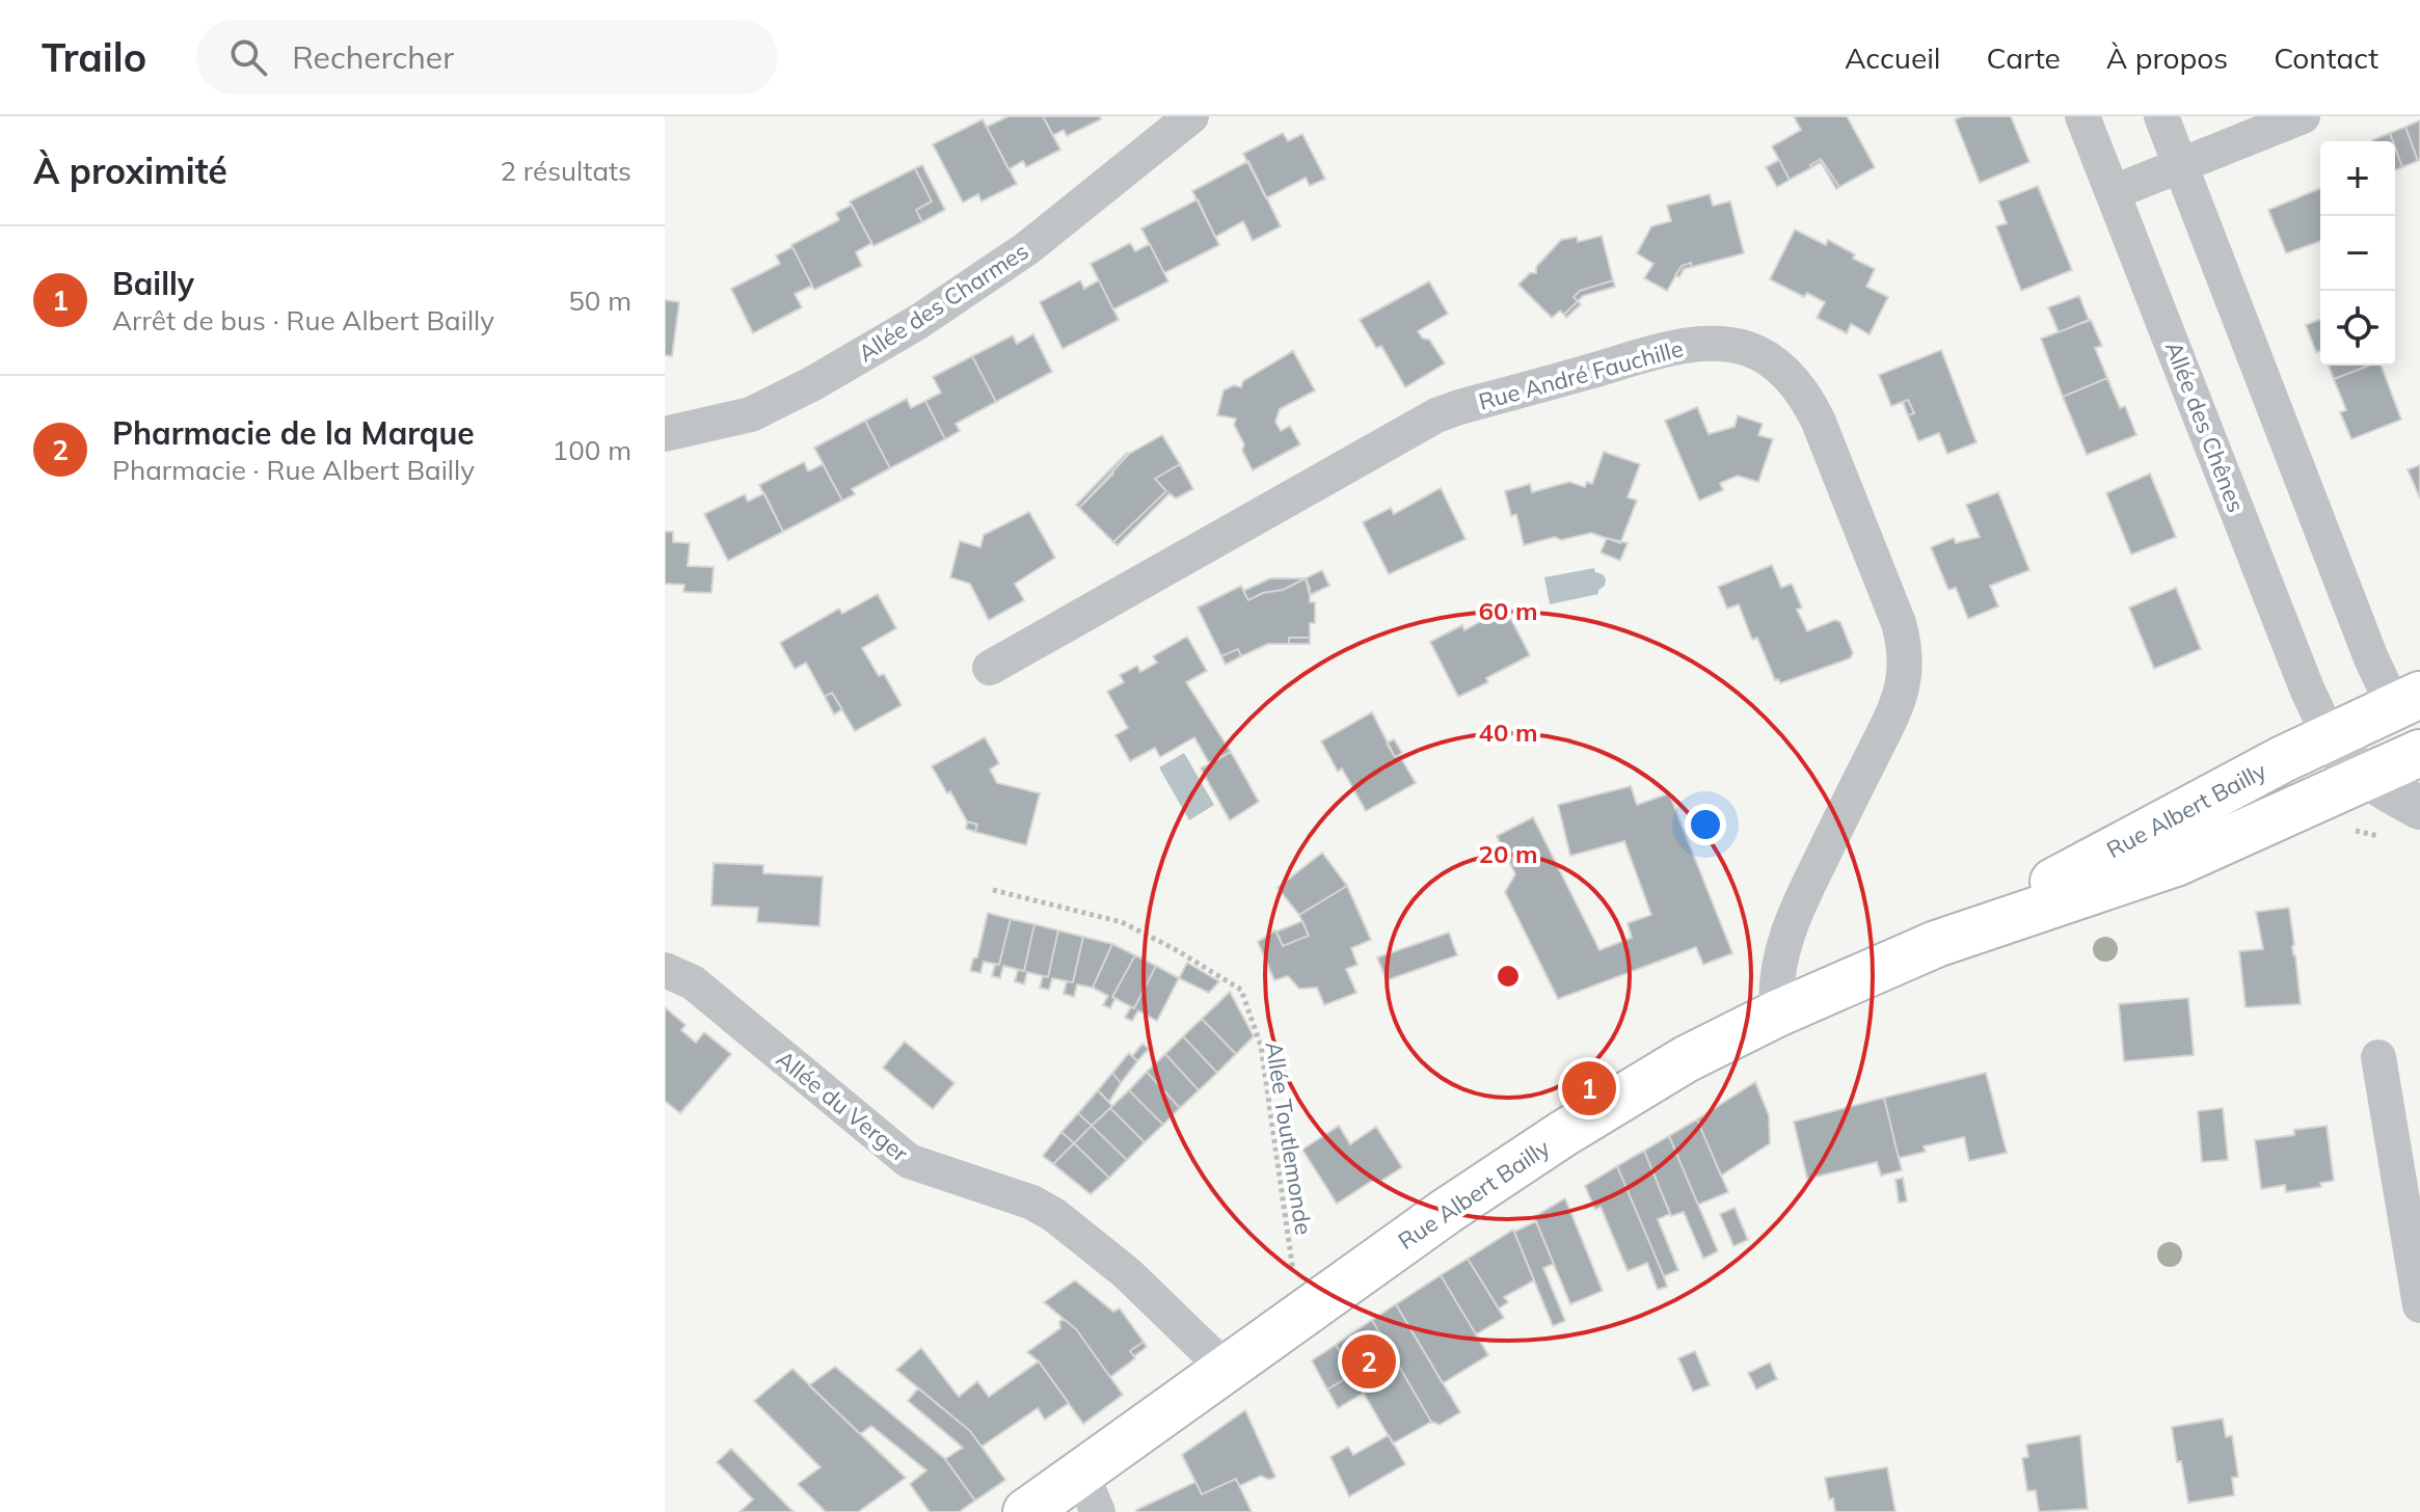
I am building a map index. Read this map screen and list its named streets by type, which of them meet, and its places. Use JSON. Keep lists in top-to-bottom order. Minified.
{"streets":{"main road":["Rue Albert Bailly"],"street":["Allée des Charmes","Rue André Fauchille","Allée des Chênes","Allée du Verger"],"path":["Allée Toutlemonde"]},"crossings":[["Rue André Fauchille","Rue Albert Bailly"],["Allée des Chênes","Rue Albert Bailly"],["Rue Albert Bailly","Allée du Verger"],["Rue Albert Bailly","Allée Toutlemonde"]],"page":{"header":"Trailo","search":"Rechercher","nav":["Accueil","Carte","À propos","Contact"],"heading":["À proximité","2 résultats"],"map_buttons":["+","−"],"list":[{"mark":"1","name":"Bailly","note":"Arrêt de bus · Rue Albert Bailly","value":"50 m"},{"mark":"2","name":"Pharmacie de la Marque","note":"Pharmacie · Rue Albert Bailly","value":"100 m"}],"pins":["1","2"]},"rings":["60 m","40 m","20 m"]}
